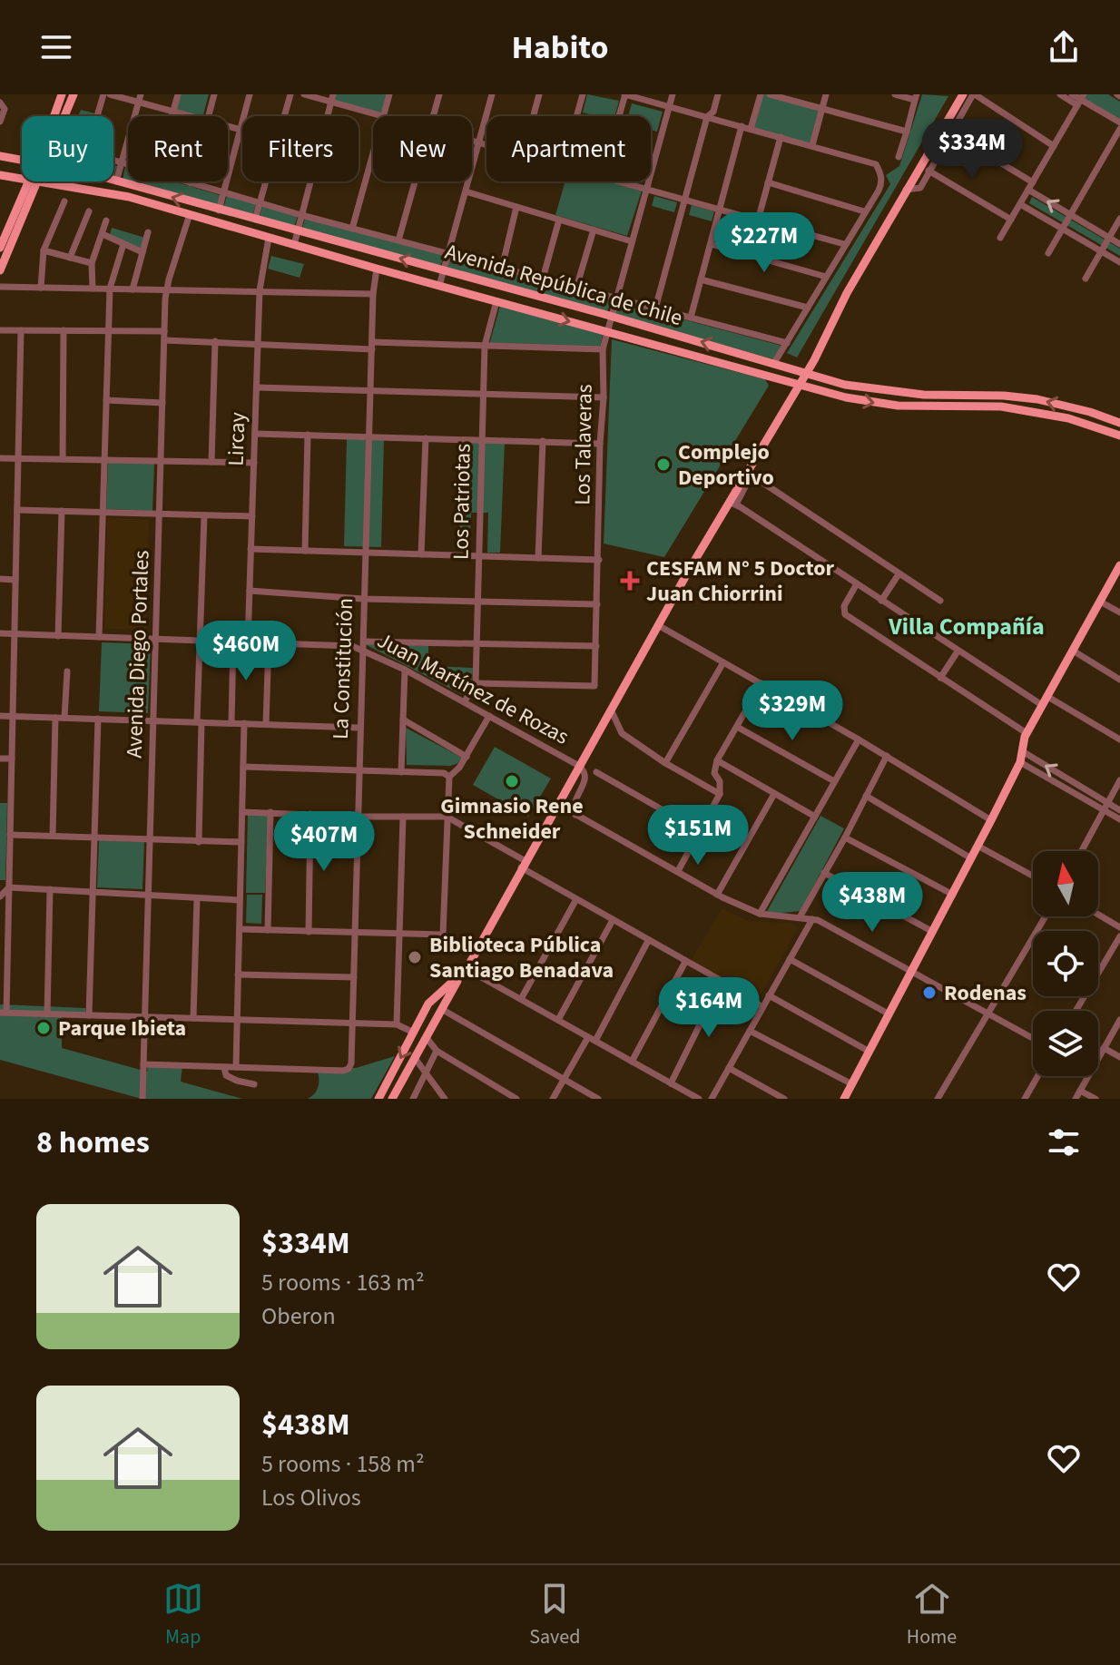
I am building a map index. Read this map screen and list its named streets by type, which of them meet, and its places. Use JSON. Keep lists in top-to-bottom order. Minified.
{"streets":{"main road":["Avenida República de Chile"],"street":["Lircay","Los Talaveras","Los Patriotas","Avenida Diego Portales","La Constitución","Juan Martínez de Rozas"]},"crossings":[["Avenida República de Chile","Lircay"],["Avenida República de Chile","Los Talaveras"],["Avenida República de Chile","Los Patriotas"],["Avenida República de Chile","Avenida Diego Portales"],["Avenida República de Chile","La Constitución"],["Lircay","Juan Martínez de Rozas"],["Los Talaveras","Los Patriotas"],["Los Patriotas","Juan Martínez de Rozas"],["Avenida Diego Portales","Juan Martínez de Rozas"],["La Constitución","Juan Martínez de Rozas"]],"districts":["Villa Compañía"],"places":{"other":["Complejo Deportivo","Gimnasio Rene Schneider","Biblioteca Pública Santiago Benadava","Rodenas","Parque Ibieta"],"health":["CESFAM N° 5 Doctor Juan Chiorrini"]},"north":"top","page":{"header":"Habito","chip":["Buy","Rent","Filters","New","Apartment"],"price":["$334M","$227M","$460M","$329M","$151M","$407M","$438M","$164M"],"heading":"8 homes","list":[{"name":"$334M","note":"5 rooms · 163 m² · Oberon"},{"name":"$438M","note":"5 rooms · 158 m² · Los Olivos"}],"tabs":["Map","Saved","Home"]}}
